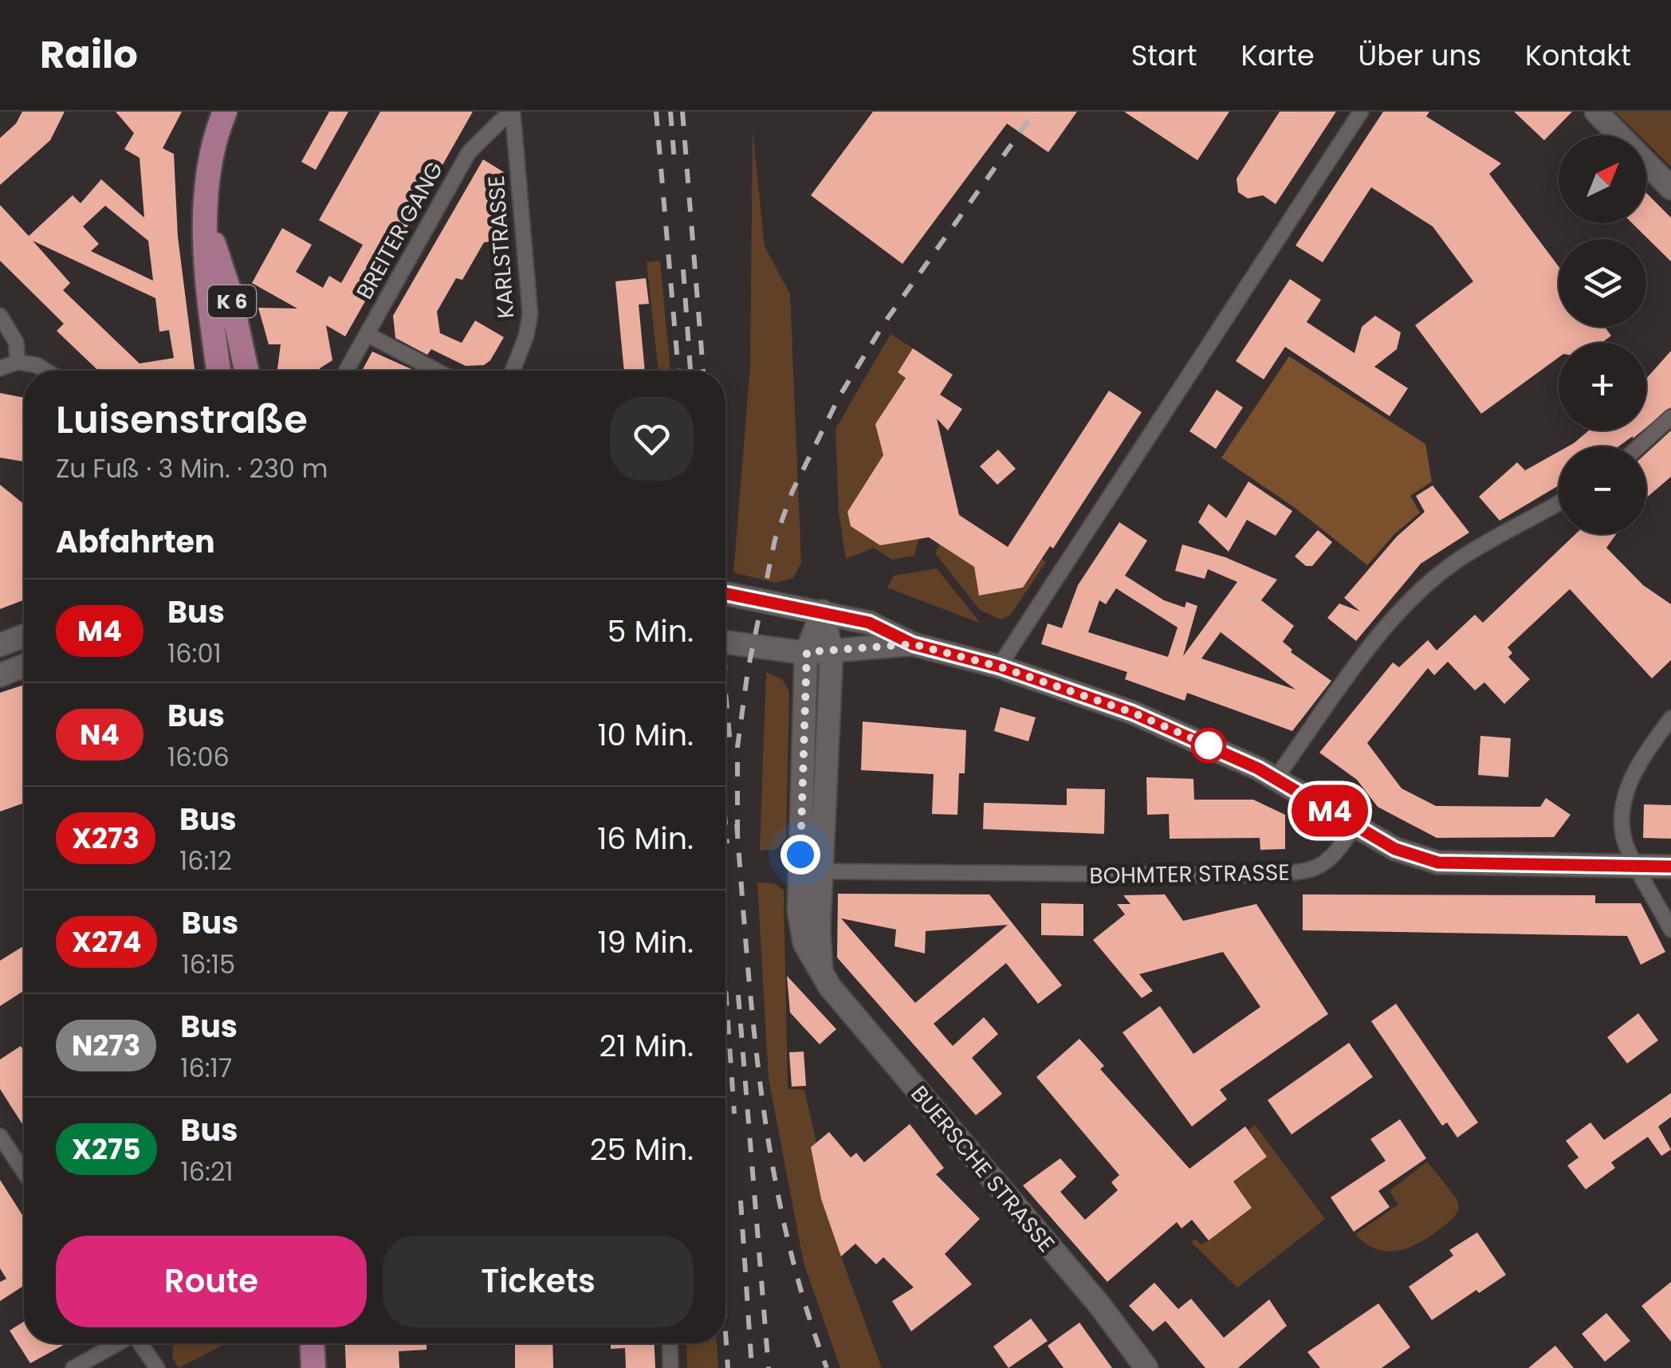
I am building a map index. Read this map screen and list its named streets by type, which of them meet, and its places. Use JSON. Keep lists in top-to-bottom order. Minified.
{"streets":{"main road":["K 6","BUERSCHE STRASSE"],"street":["BREITER GANG","KARLSTRASSE","BOHMTER STRASSE"]},"crossings":[["BREITER GANG","KARLSTRASSE"]],"lines":["bus line M4"],"north":"top right","page":{"header":"Railo","nav":["Start","Karte","Über uns","Kontakt"],"on_map":"M4","map_buttons":["+","−"],"heading":[["Luisenstraße","Zu Fuß · 3 Min. · 230 m"],"Abfahrten"],"list":[{"mark":"M4","name":"Bus","note":"16:01","value":"5 Min."},{"mark":"N4","name":"Bus","note":"16:06","value":"10 Min."},{"mark":"X273","name":"Bus","note":"16:12","value":"16 Min."},{"mark":"X274","name":"Bus","note":"16:15","value":"19 Min."},{"mark":"N273","name":"Bus","note":"16:17","value":"21 Min."},{"mark":"X275","name":"Bus","note":"16:21","value":"25 Min."}],"buttons":["Route","Tickets"]}}
